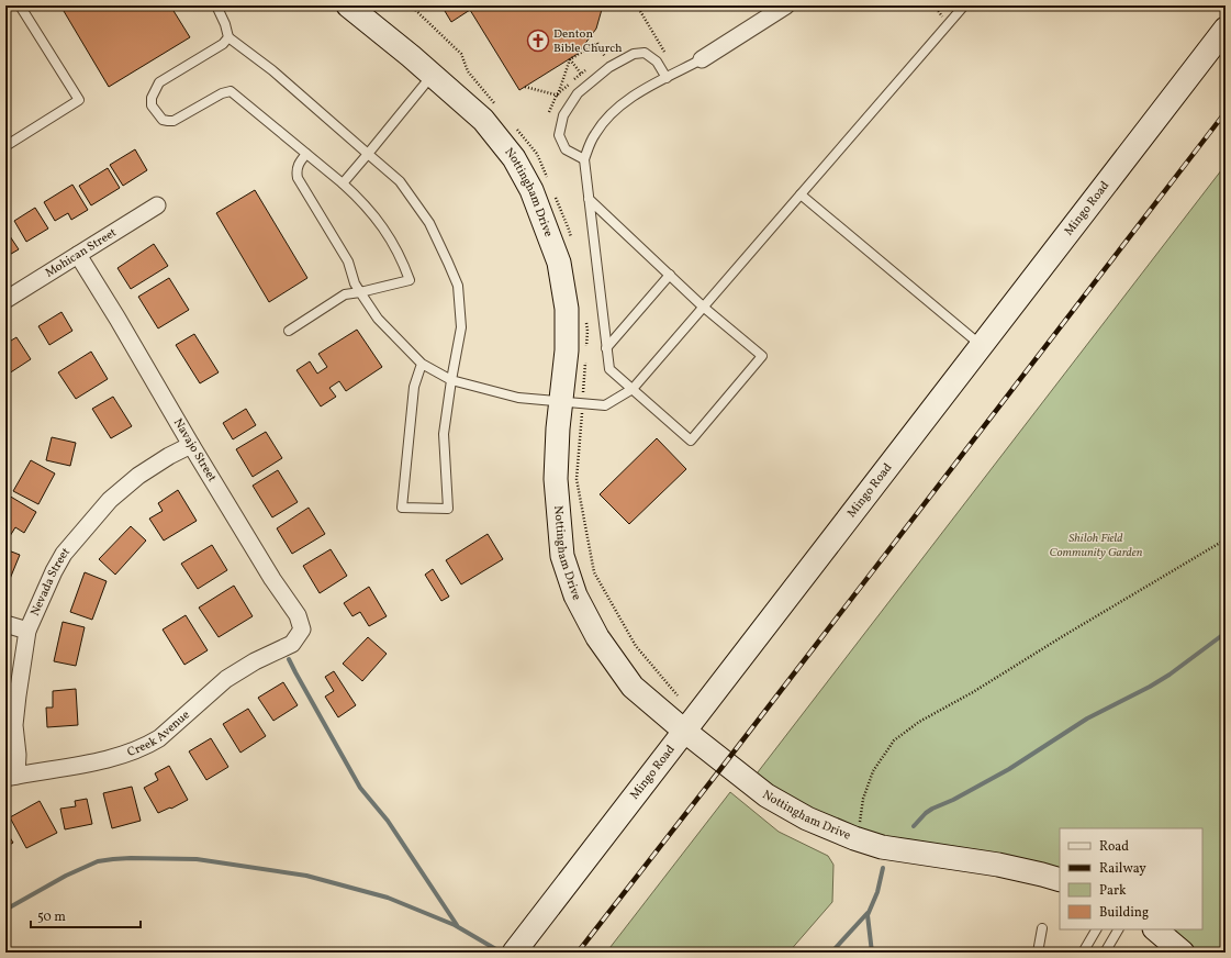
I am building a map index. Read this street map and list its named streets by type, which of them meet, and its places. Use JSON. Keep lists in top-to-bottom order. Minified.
{"streets":{"street":["Nottingham Drive","Mingo Road","Mohican Street","Navajo Street","Nevada Street","Creek Avenue"]},"crossings":[["Nottingham Drive","Mingo Road"],["Mohican Street","Navajo Street"],["Navajo Street","Nevada Street"],["Navajo Street","Creek Avenue"],["Nevada Street","Creek Avenue"]],"parks":["Shiloh Field Community Garden"],"places":{"church":["Denton Bible Church"]},"legend":["Road","Railway","Park","Building"],"scale_bar":"50 m"}
